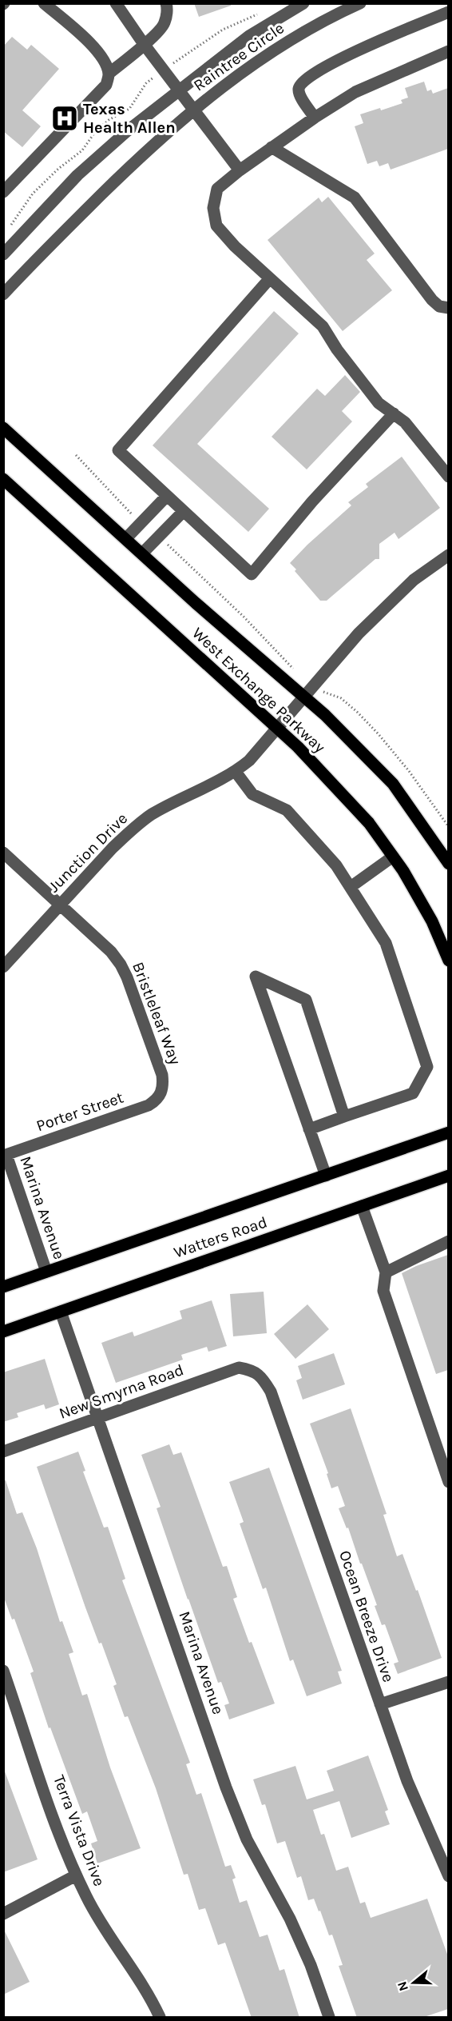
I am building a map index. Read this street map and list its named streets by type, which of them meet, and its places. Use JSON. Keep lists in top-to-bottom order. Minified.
{"streets":{"main road":["West Exchange Parkway","Watters Road"],"street":["Raintree Circle","Junction Drive","Bristleleaf Way","Porter Street","Marina Avenue","New Smyrna Road","Ocean Breeze Drive","Terra Vista Drive"]},"crossings":[["West Exchange Parkway","Junction Drive"],["Junction Drive","Bristleleaf Way"],["Bristleleaf Way","Porter Street"],["Porter Street","Marina Avenue"],["Marina Avenue","Watters Road"],["Marina Avenue","New Smyrna Road"],["New Smyrna Road","Ocean Breeze Drive"]],"places":{"hospital":["Texas Health Allen"]},"north":"left"}
